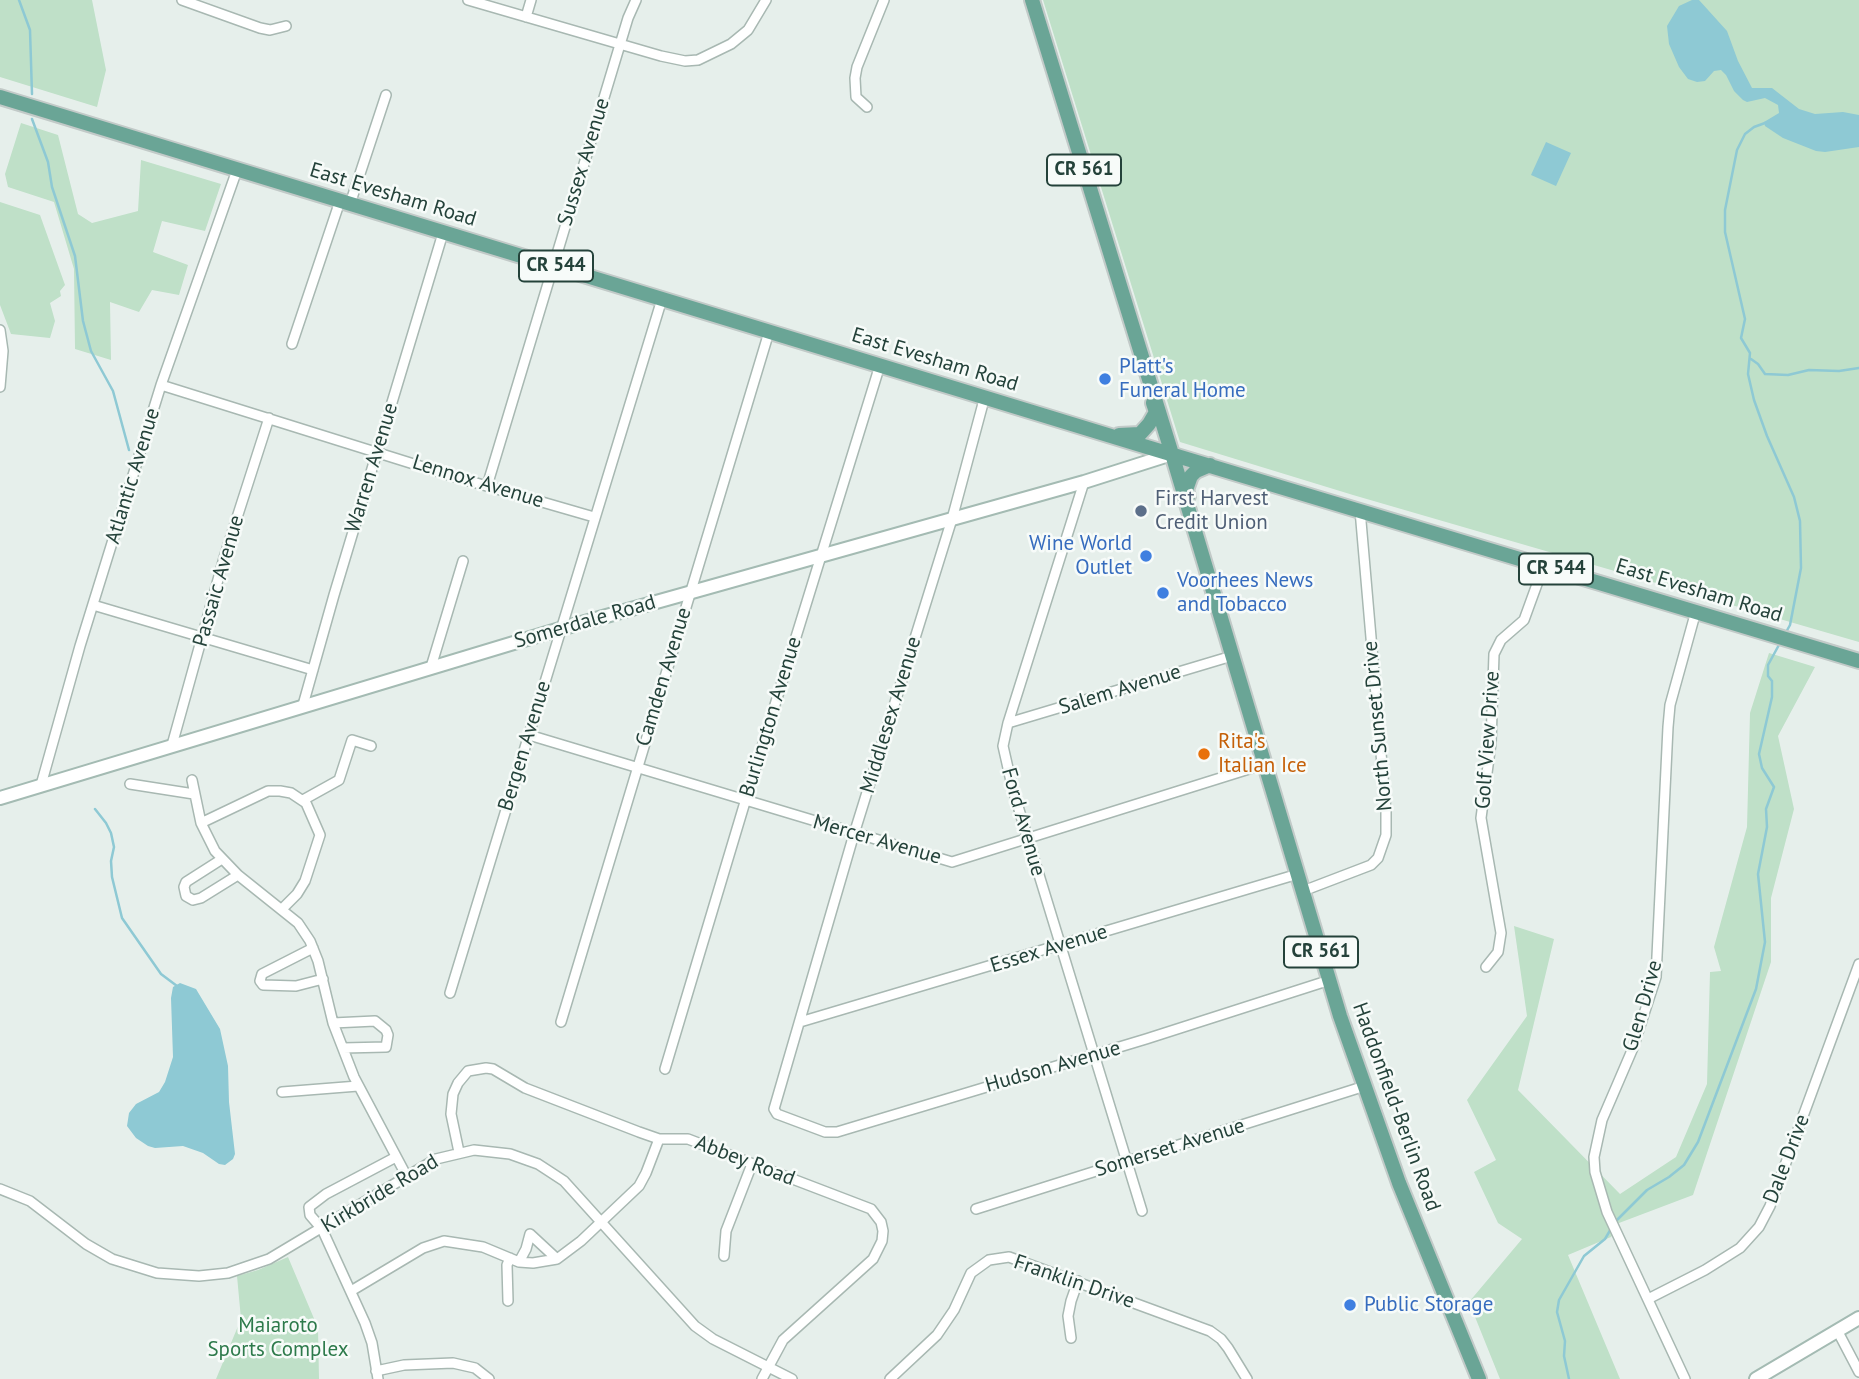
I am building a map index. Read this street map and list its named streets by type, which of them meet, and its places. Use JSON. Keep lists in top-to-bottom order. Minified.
{"streets":{"main road":["CR 561","East Evesham Road","CR 544","Somerdale Road","Haddonfield-Berlin Road"],"street":["Sussex Avenue","Warren Avenue","Atlantic Avenue","Lennox Avenue","Passaic Avenue","Camden Avenue","Salem Avenue","Middlesex Avenue","Burlington Avenue","North Sunset Drive","Golf View Drive","Bergen Avenue","Ford Avenue","Mercer Avenue","Essex Avenue","Glen Drive","Hudson Avenue","Somerset Avenue","Dale Drive","Abbey Road","Kirkbride Road","Franklin Drive"]},"crossings":[["Sussex Avenue","East Evesham Road"],["Sussex Avenue","Lennox Avenue"],["East Evesham Road","Warren Avenue"],["East Evesham Road","Atlantic Avenue"],["East Evesham Road","Somerdale Road"],["East Evesham Road","Camden Avenue"],["East Evesham Road","Middlesex Avenue"],["East Evesham Road","Burlington Avenue"],["East Evesham Road","North Sunset Drive"],["East Evesham Road","Golf View Drive"],["East Evesham Road","Bergen Avenue"],["East Evesham Road","Glen Drive"],["East Evesham Road","Haddonfield-Berlin Road"],["Warren Avenue","Lennox Avenue"],["Warren Avenue","Somerdale Road"],["Atlantic Avenue","Lennox Avenue"],["Atlantic Avenue","Somerdale Road"],["Lennox Avenue","Passaic Avenue"],["Lennox Avenue","Bergen Avenue"],["Passaic Avenue","Somerdale Road"],["Somerdale Road","Camden Avenue"],["Somerdale Road","Middlesex Avenue"],["Somerdale Road","Burlington Avenue"],["Somerdale Road","Bergen Avenue"],["Somerdale Road","Ford Avenue"],["Somerdale Road","Haddonfield-Berlin Road"],["Camden Avenue","Mercer Avenue"],["Salem Avenue","Ford Avenue"],["Salem Avenue","Haddonfield-Berlin Road"],["Middlesex Avenue","Mercer Avenue"],["Middlesex Avenue","Essex Avenue"],["Middlesex Avenue","Hudson Avenue"],["Burlington Avenue","Mercer Avenue"],["North Sunset Drive","Haddonfield-Berlin Road"],["Bergen Avenue","Mercer Avenue"],["Ford Avenue","Mercer Avenue"],["Ford Avenue","Essex Avenue"],["Ford Avenue","Hudson Avenue"],["Ford Avenue","Somerset Avenue"],["Mercer Avenue","Haddonfield-Berlin Road"],["Essex Avenue","Haddonfield-Berlin Road"],["Glen Drive","Dale Drive"],["Hudson Avenue","Haddonfield-Berlin Road"],["Haddonfield-Berlin Road","Somerset Avenue"],["Abbey Road","Kirkbride Road"]],"parks":["Maiaroto Sports Complex"],"places":["Platt's Funeral Home","First Harvest Credit Union","Wine World Outlet","Voorhees News and Tobacco","Rita's Italian Ice","Public Storage"]}
